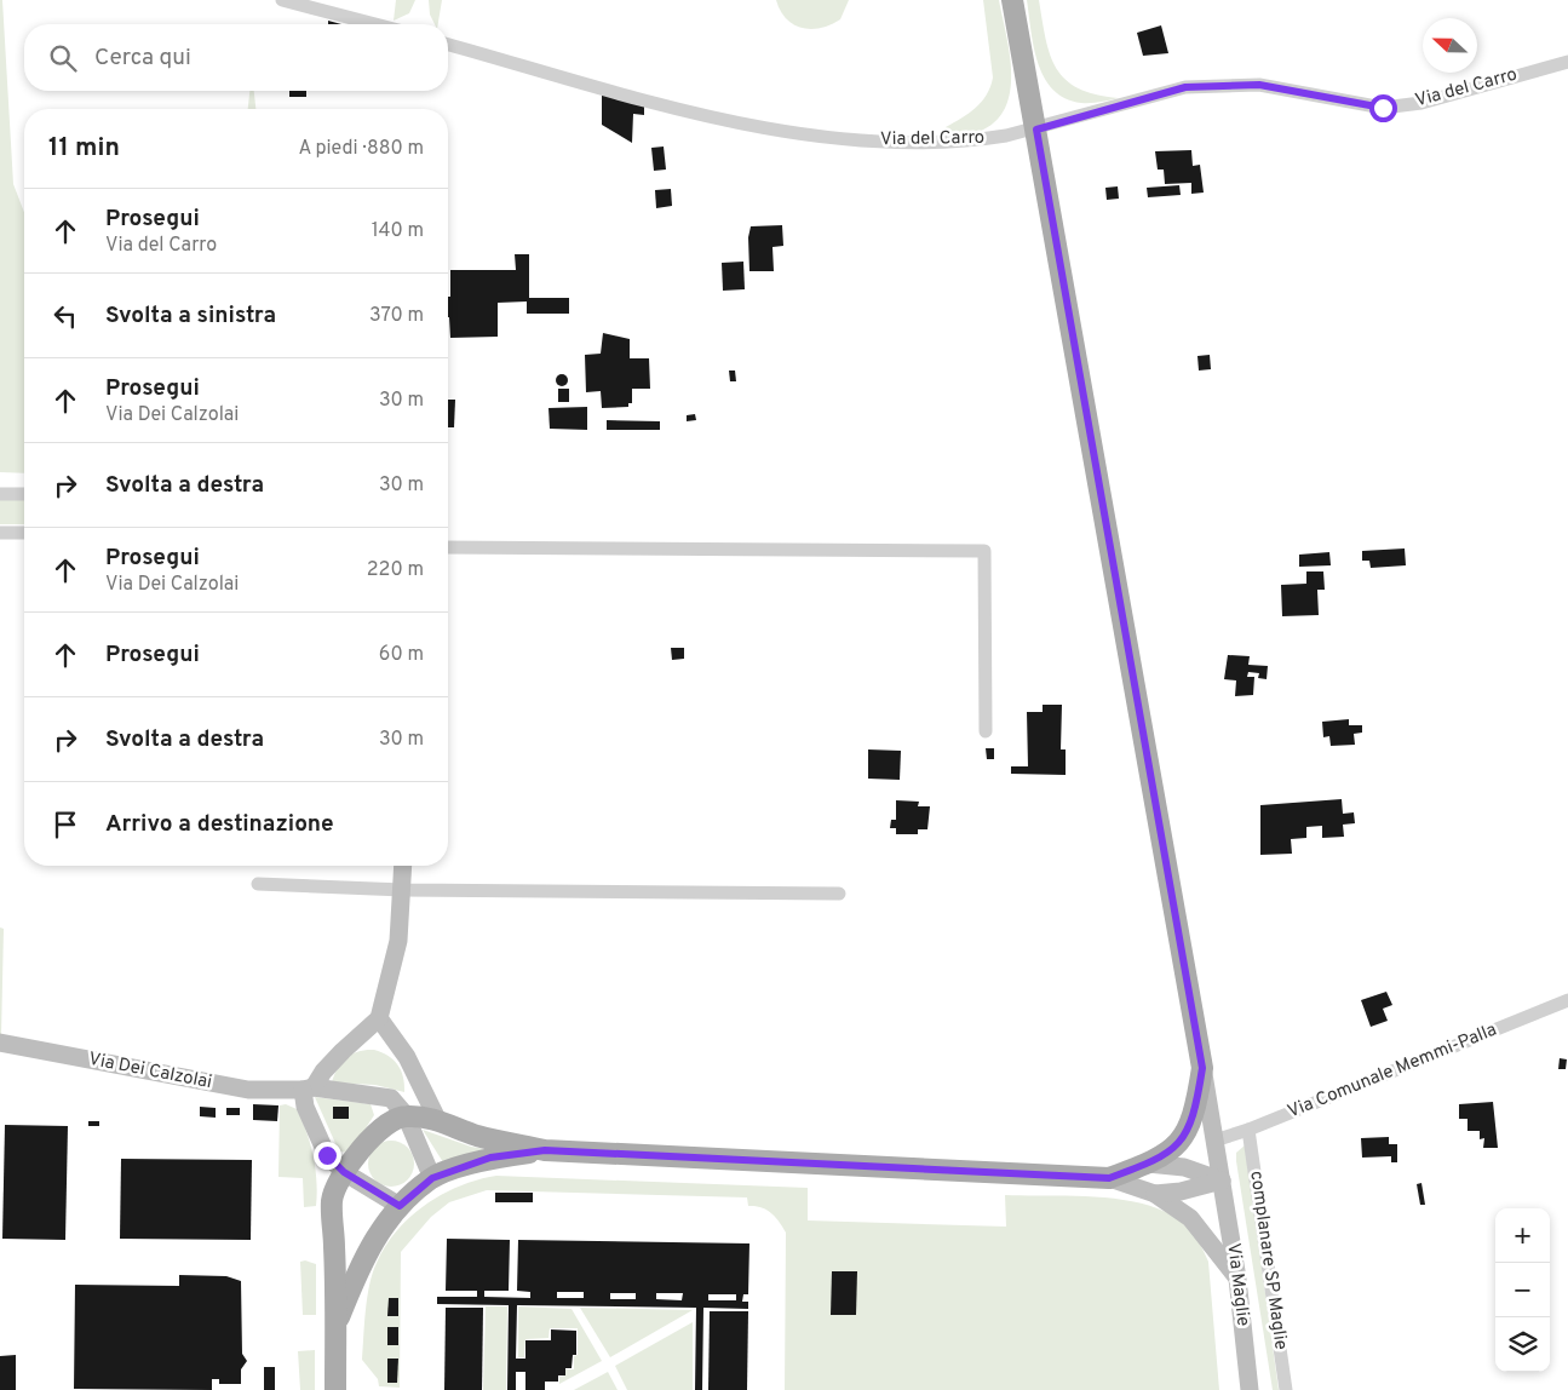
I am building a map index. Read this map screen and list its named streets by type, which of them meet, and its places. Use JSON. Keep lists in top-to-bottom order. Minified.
{"streets":{"street":["Via del Carro","Via Dei Calzolai","Via Comunale Memmi-Palla","complanare SP Maglie","Via Maglie"]},"crossings":[["Via Comunale Memmi-Palla","complanare SP Maglie"],["Via Comunale Memmi-Palla","Via Maglie"]],"north":"left","page":{"search":"Cerca qui","heading":["11 min","A piedi · 880 m"],"list":[["Prosegui","Via del Carro","140 m"],["Svolta a sinistra","370 m"],["Prosegui","Via Dei Calzolai","30 m"],["Svolta a destra","30 m"],["Prosegui","Via Dei Calzolai","220 m"],["Prosegui","60 m"],["Svolta a destra","30 m"],"Arrivo a destinazione"],"map_buttons":["+","−"]}}
